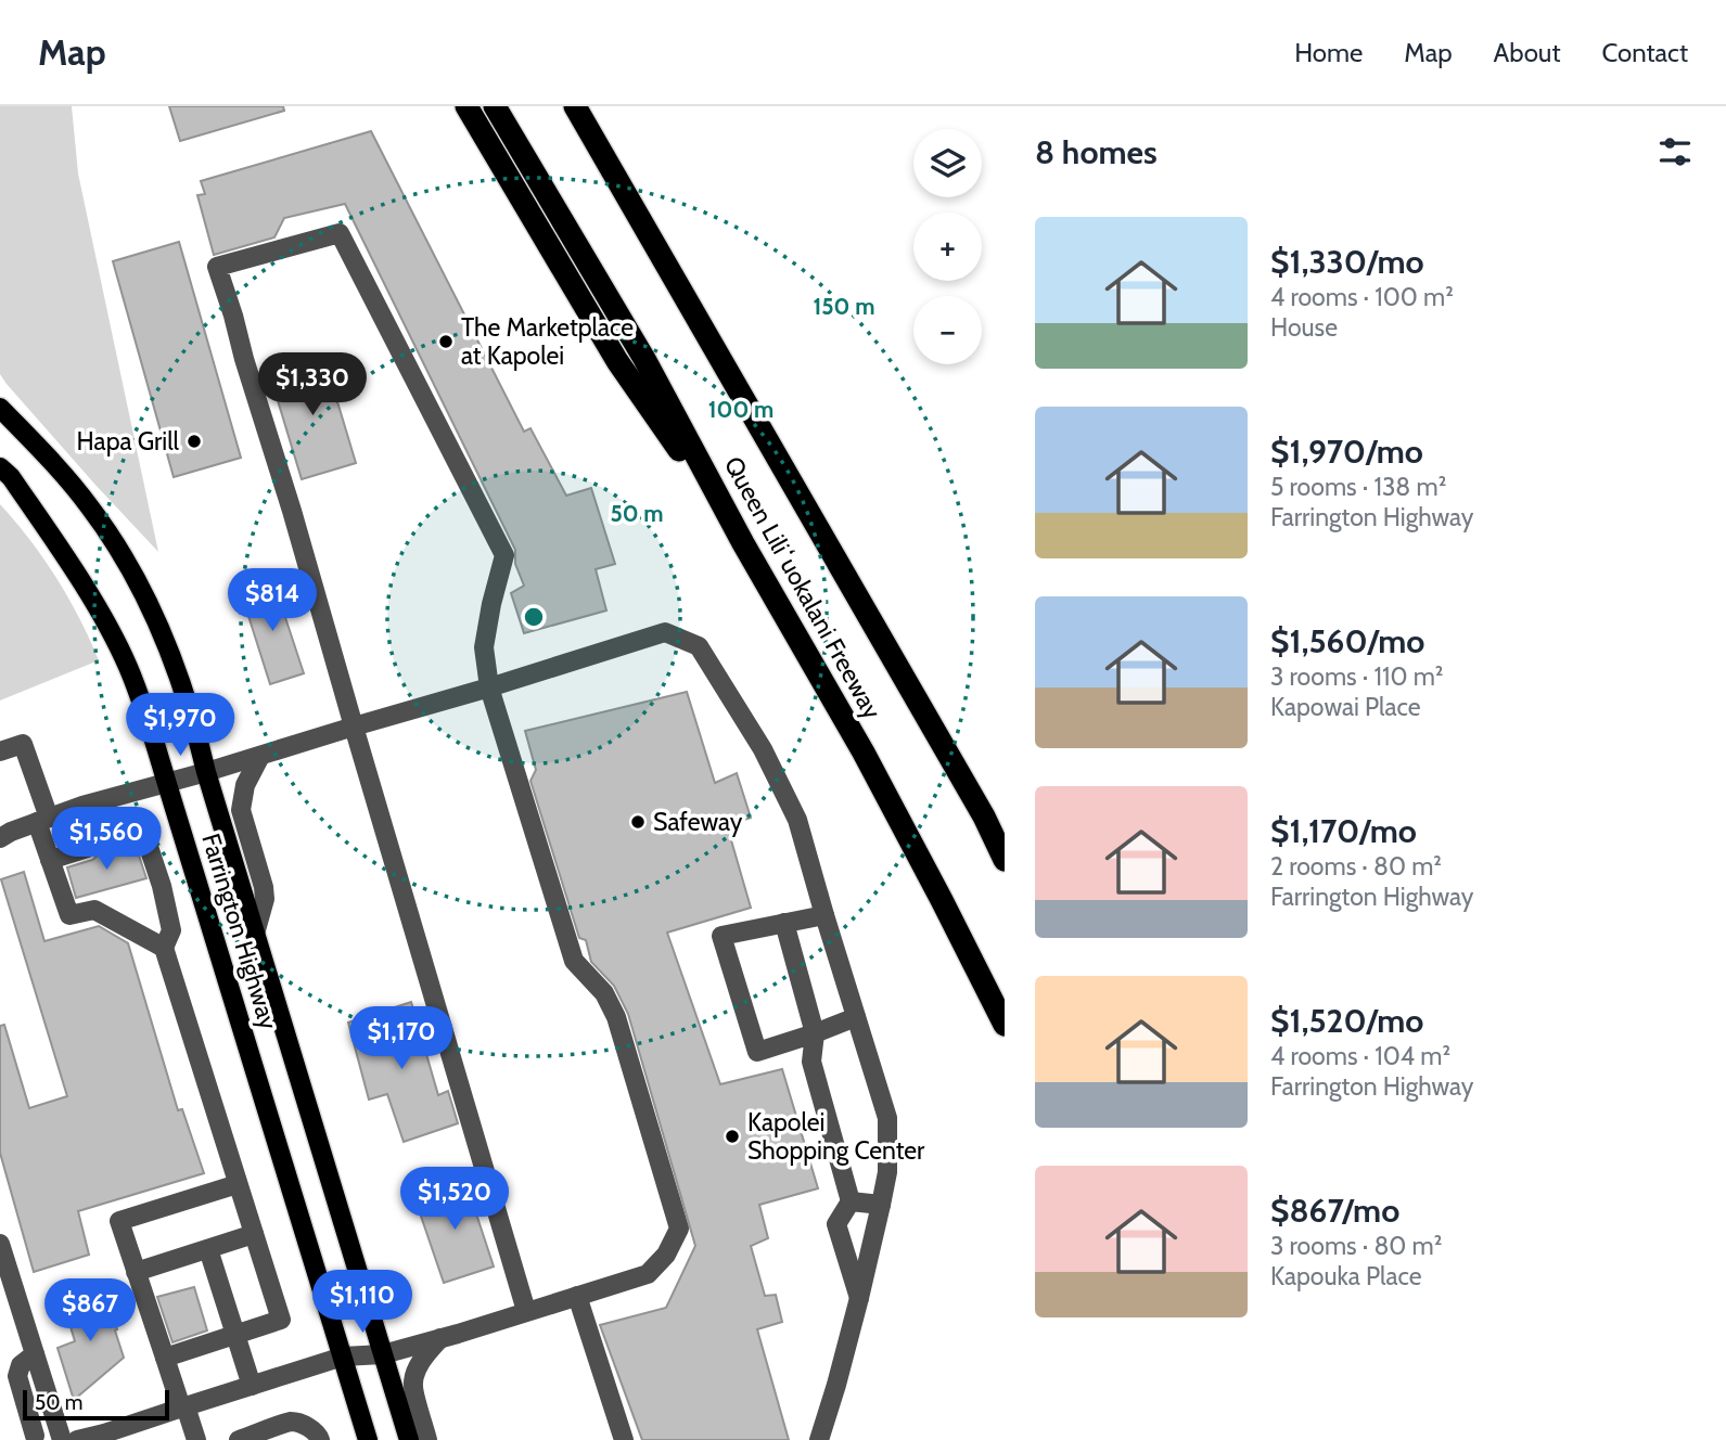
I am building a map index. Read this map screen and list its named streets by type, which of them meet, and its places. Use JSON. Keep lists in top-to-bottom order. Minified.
{"streets":{"highway":["Queen Liliʻuokalani Freeway"],"main road":["Farrington Highway"]},"places":["The Marketplace at Kapolei","Hapa Grill","Safeway","Kapolei Shopping Center"],"scale_bar":"50 m","page":{"header":"Map","nav":["Home","Map","About","Contact"],"heading":"8 homes","map_buttons":["+","−"],"list":[{"name":"$1,330/mo","note":"4 rooms · 100 m² · House"},{"name":"$1,970/mo","note":"5 rooms · 138 m² · Farrington Highway"},{"name":"$1,560/mo","note":"3 rooms · 110 m² · Kapowai Place"},{"name":"$1,170/mo","note":"2 rooms · 80 m² · Farrington Highway"},{"name":"$1,520/mo","note":"4 rooms · 104 m² · Farrington Highway"},{"name":"$867/mo","note":"3 rooms · 80 m² · Kapouka Place"}],"price":["$1,330","$814","$1,970","$1,560","$1,170","$1,520","$1,110","$867"],"scale":"50 m"},"rings":["150 m","100 m","50 m"]}
